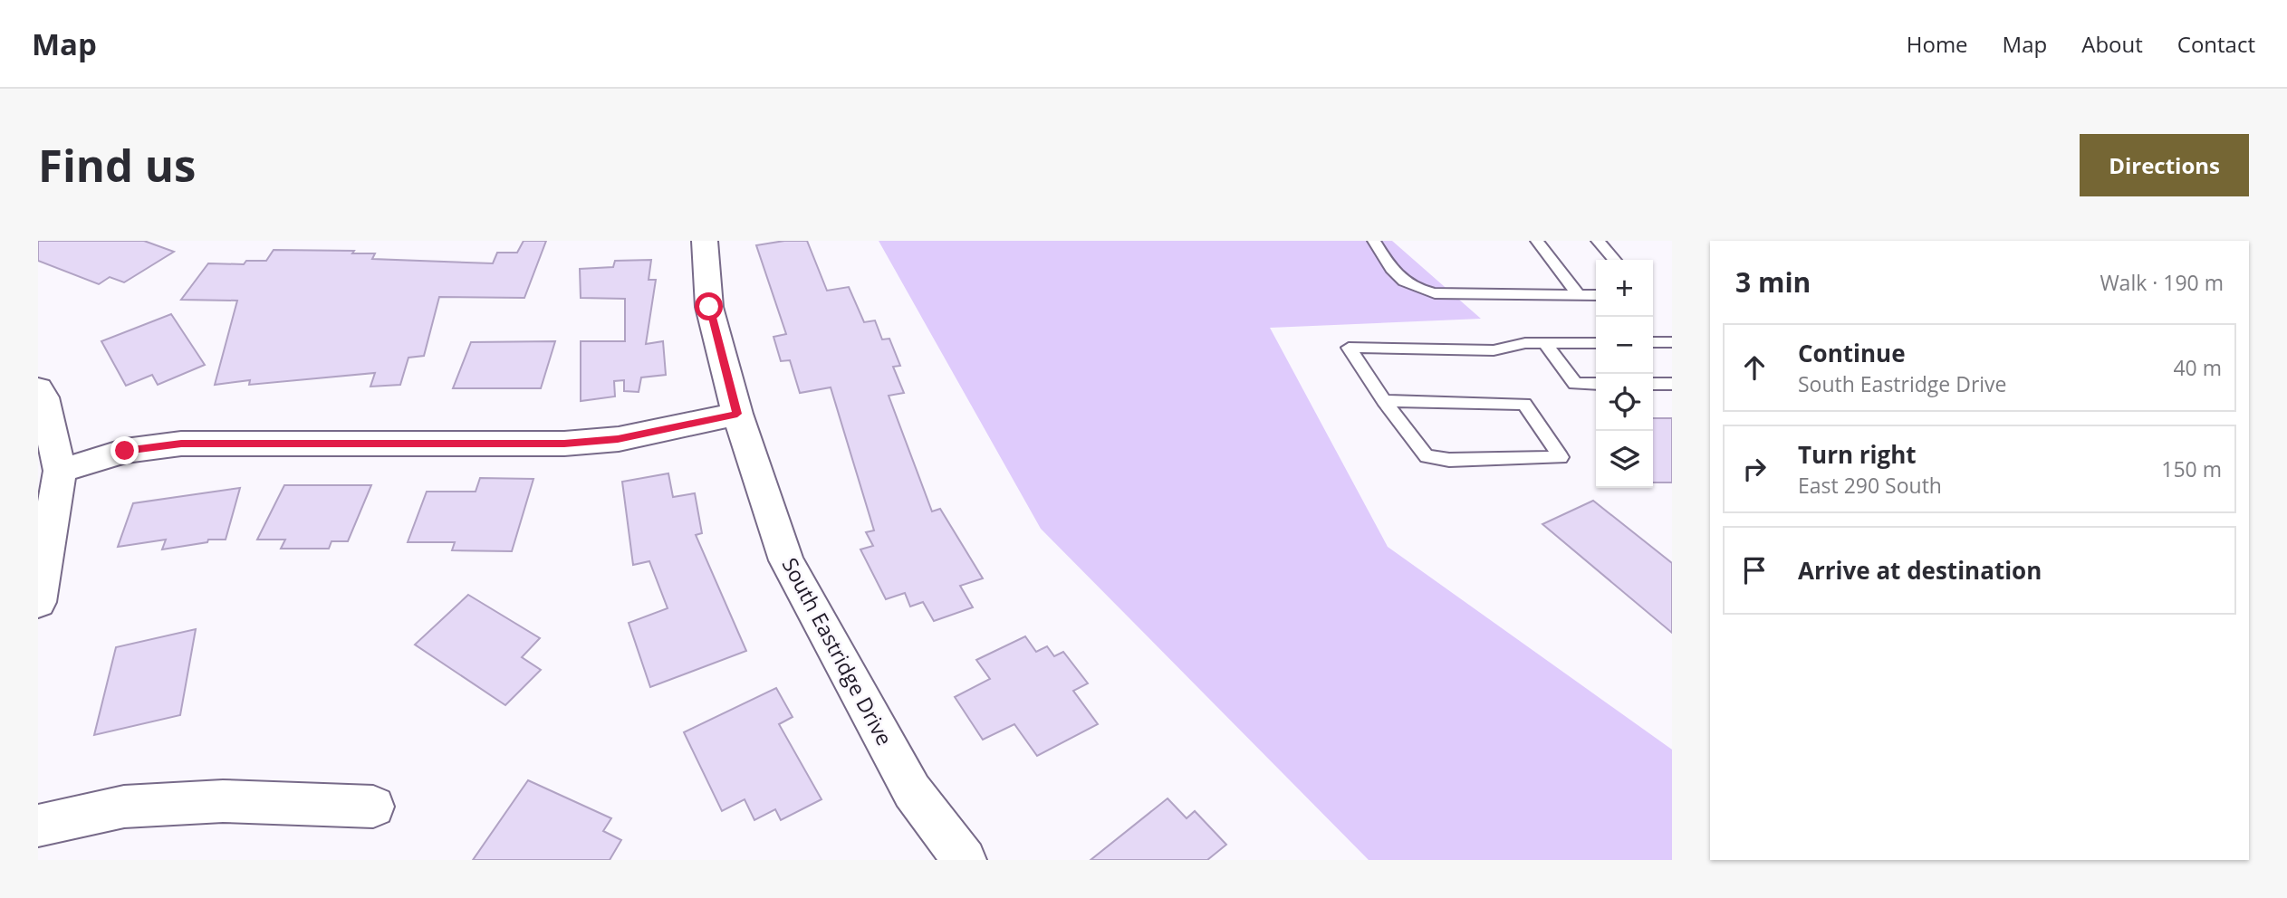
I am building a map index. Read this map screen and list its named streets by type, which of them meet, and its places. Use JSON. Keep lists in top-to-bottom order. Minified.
{"streets":{"street":["South Eastridge Drive"]},"page":{"header":"Map","nav":["Home","Map","About","Contact"],"buttons":"Directions","title":"Find us","heading":["3 min","Walk · 190 m"],"map_buttons":["+","−"],"list":[["Continue","South Eastridge Drive","40 m"],["Turn right","East 290 South","150 m"],"Arrive at destination"]}}
